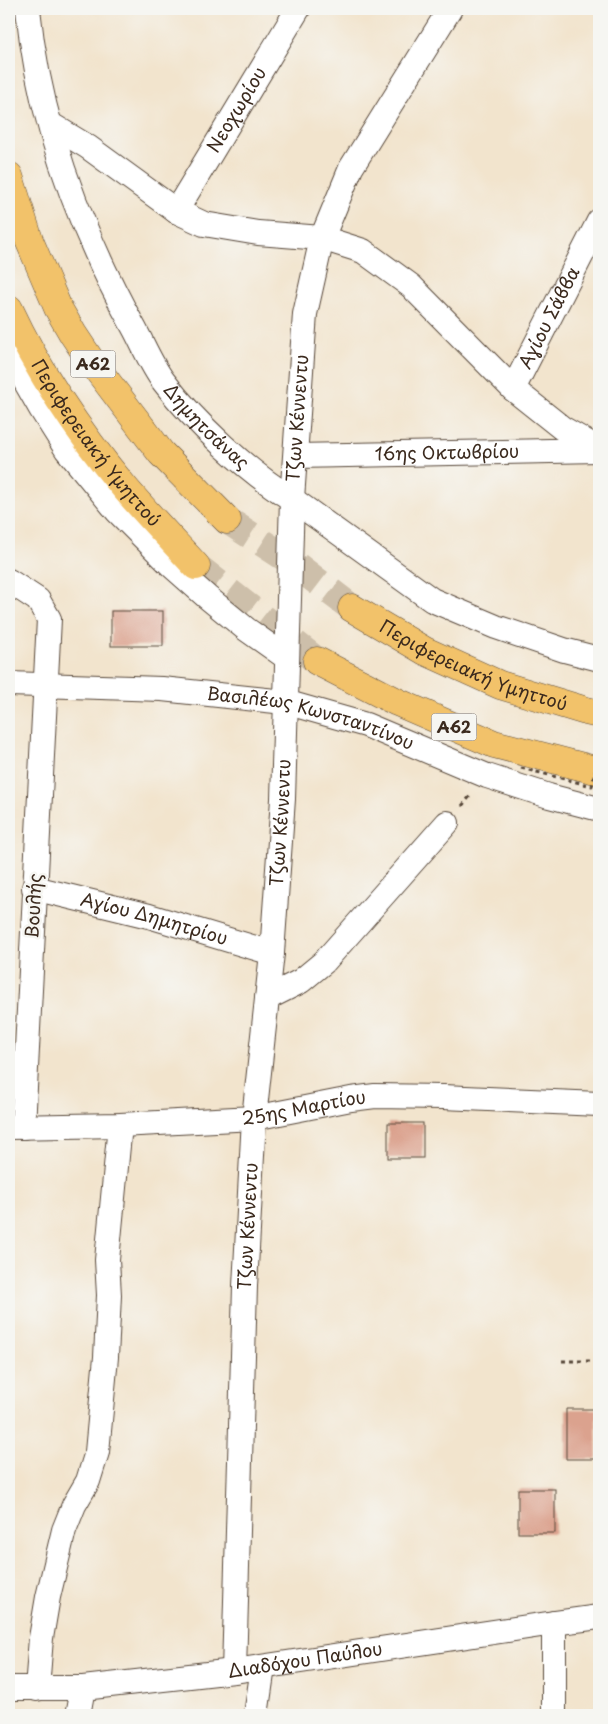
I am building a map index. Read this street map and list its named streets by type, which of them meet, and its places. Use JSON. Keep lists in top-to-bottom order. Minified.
{"streets":{"highway":["Α62","Περιφερειακή Υμηττού"],"street":["Νεοχωρίου","Αγίου Σάββα","Τζων Κέννεντυ","Δημητσάνας","16ης Οκτωβρίου","Βασιλέως Κωνσταντίνου","Βουλής","Αγίου Δημητρίου","25ης Μαρτίου","Διαδόχου Παύλου"]},"crossings":[["Τζων Κέννεντυ","Δημητσάνας"],["Τζων Κέννεντυ","16ης Οκτωβρίου"],["Τζων Κέννεντυ","Βασιλέως Κωνσταντίνου"],["Τζων Κέννεντυ","Αγίου Δημητρίου"],["Τζων Κέννεντυ","25ης Μαρτίου"],["Τζων Κέννεντυ","Διαδόχου Παύλου"],["Βασιλέως Κωνσταντίνου","Βουλής"],["Βουλής","Αγίου Δημητρίου"],["Βουλής","25ης Μαρτίου"]]}
